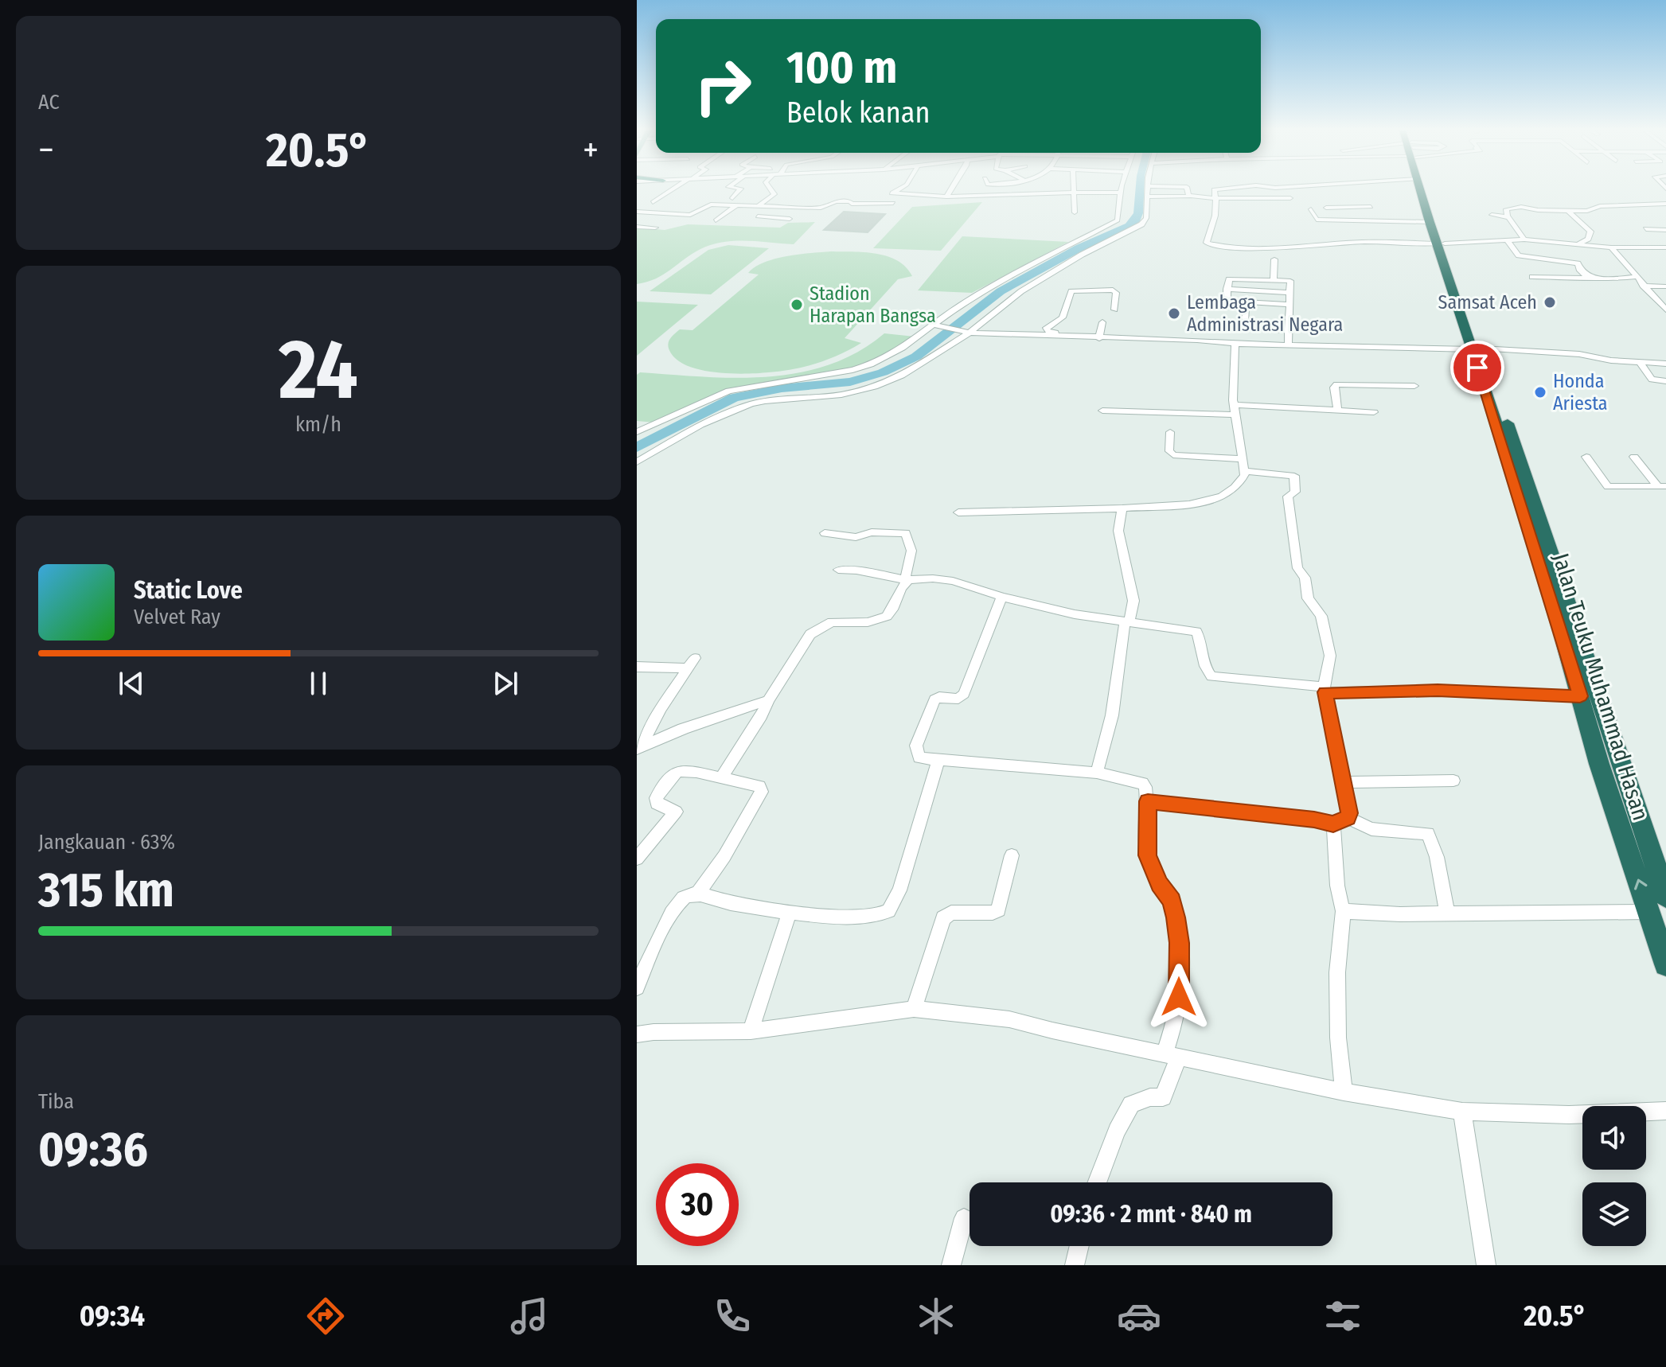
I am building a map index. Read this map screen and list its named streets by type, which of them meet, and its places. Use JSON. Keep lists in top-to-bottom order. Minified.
{"streets":{"highway":["Jalan Teuku Muhammad Hasan"]},"places":["Samsat Aceh","Stadion Harapan Bangsa","Lembaga Administrasi Negara","Honda Ariesta"],"page":{"tile":["AC",["24","km/h"],["Jangkauan · 63%","315 km"],["Tiba","09:36"]],"turn":["100 m","Belok kanan"],"heat":["−","20.5°","+"],"song":["Static Love","Velvet Ray"],"limit":"30","trip":"09:36 · 2 mnt · 840 m","tabs":["09:34","20.5°"]}}
